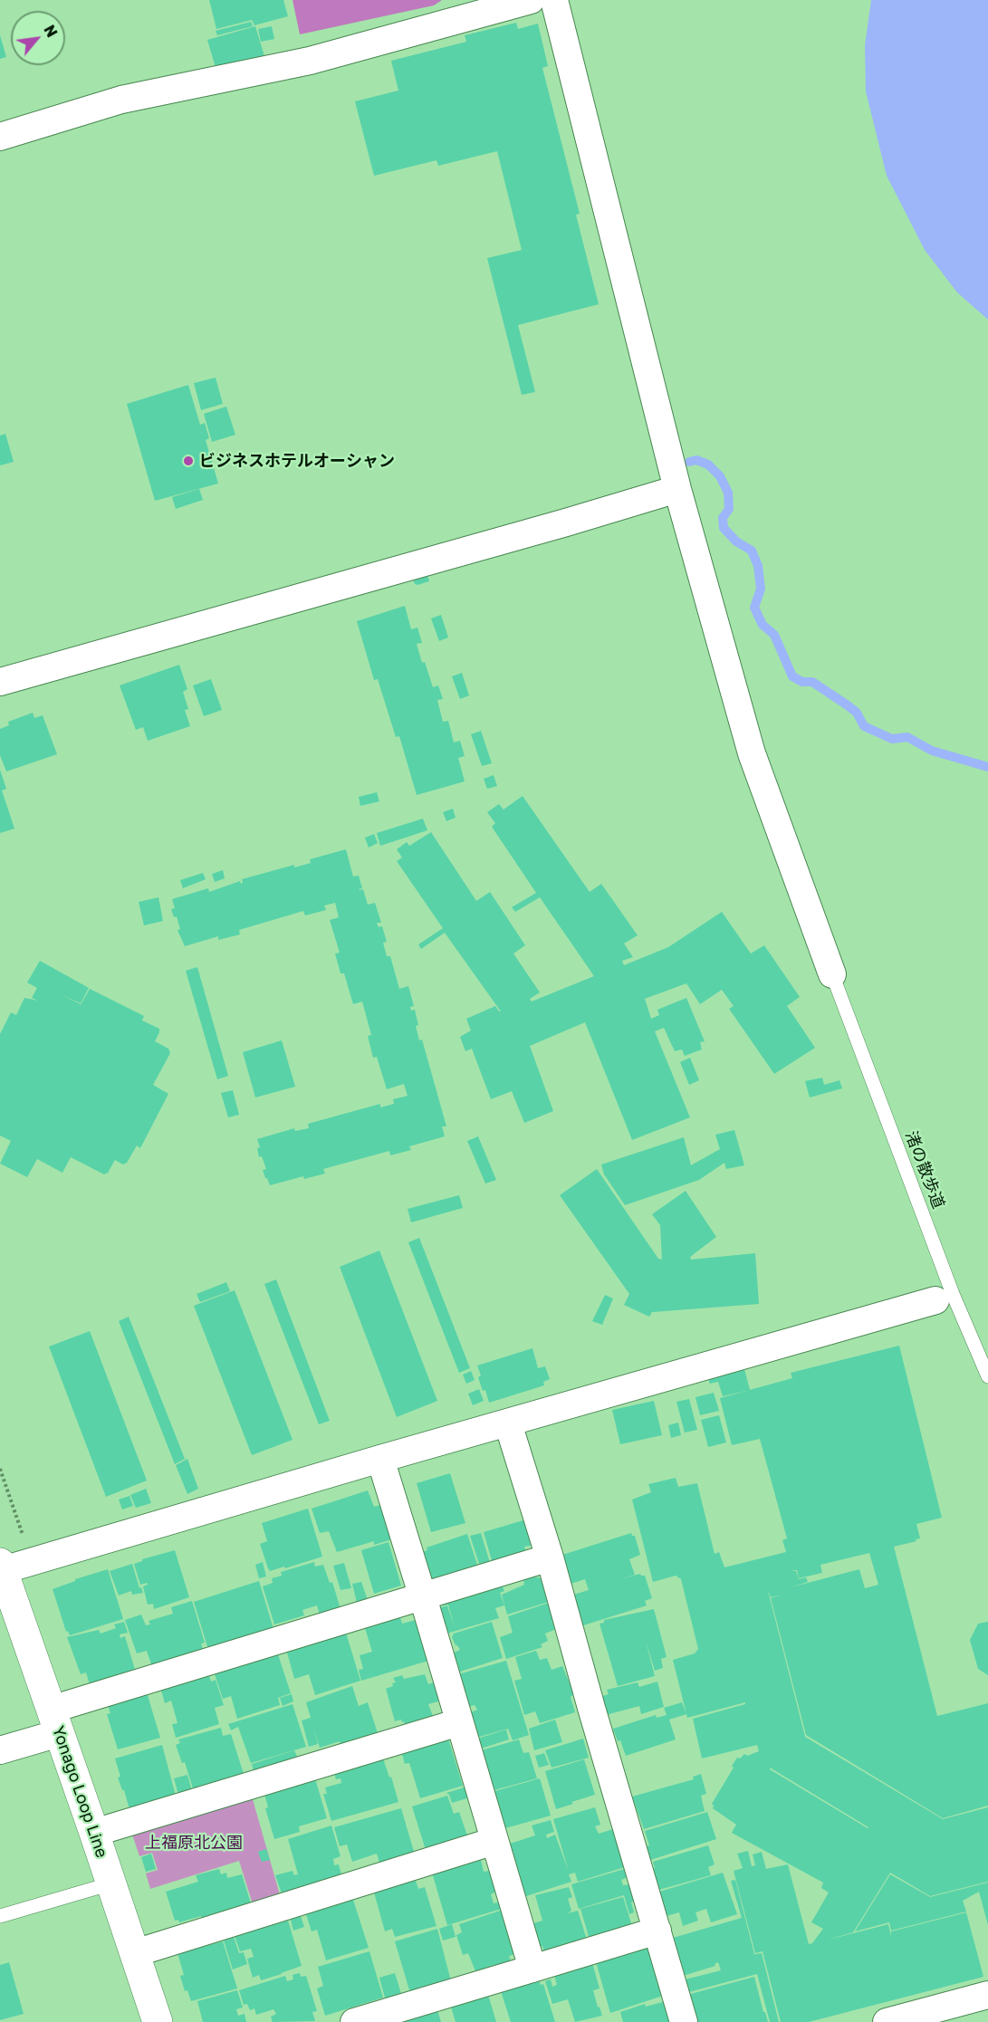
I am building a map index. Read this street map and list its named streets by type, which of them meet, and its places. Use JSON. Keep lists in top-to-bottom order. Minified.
{"streets":{"main road":["Yonago Loop Line"],"lane":["渚の散歩道"]},"parks":["上福原北公園"],"places":["ビジネスホテルオーシャン"],"north":"top right"}
